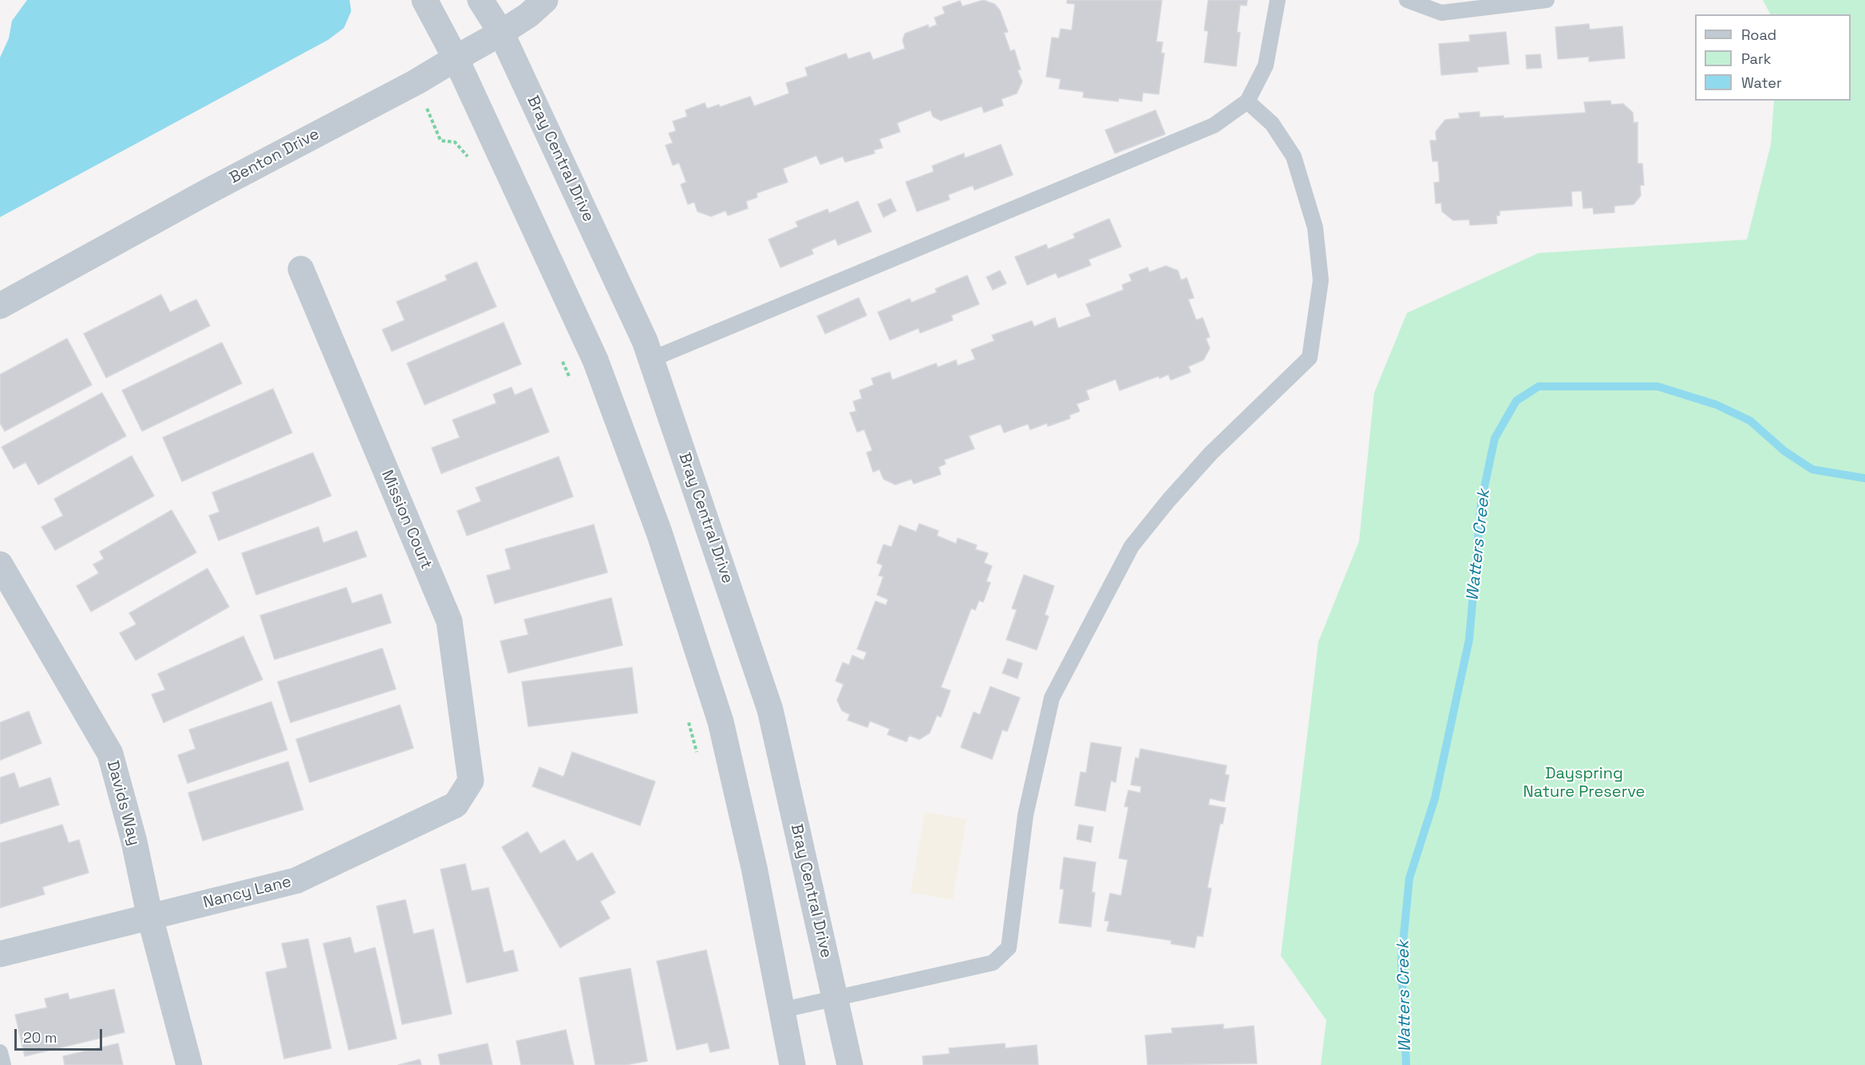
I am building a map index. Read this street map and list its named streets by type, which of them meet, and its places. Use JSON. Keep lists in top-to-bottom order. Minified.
{"streets":{"street":["Benton Drive","Bray Central Drive","Mission Court","Davids Way","Nancy Lane"]},"crossings":[["Benton Drive","Bray Central Drive"],["Mission Court","Nancy Lane"],["Davids Way","Nancy Lane"]],"water":["Watters Creek"],"parks":["Dayspring Nature Preserve"],"legend":["Road","Park","Water"],"scale_bar":"20 m"}
